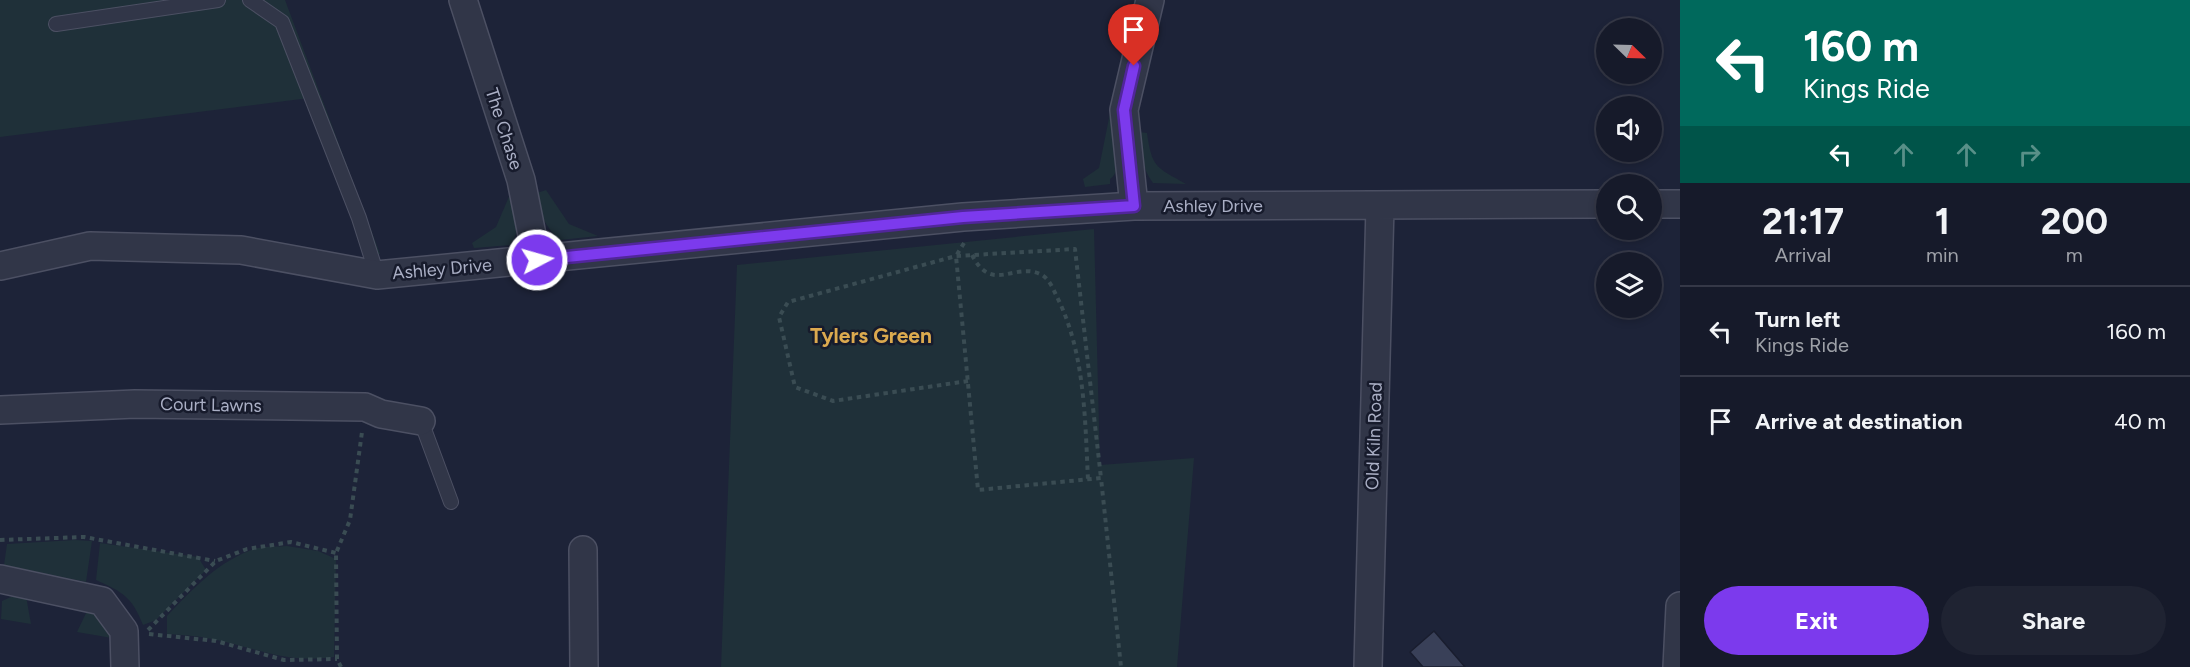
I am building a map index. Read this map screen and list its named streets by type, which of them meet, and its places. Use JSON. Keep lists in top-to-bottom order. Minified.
{"streets":{"street":["The Chase","Ashley Drive","Court Lawns","Old Kiln Road"]},"crossings":[["The Chase","Ashley Drive"],["Ashley Drive","Old Kiln Road"]],"districts":["Tylers Green"],"north":"bottom right","page":{"turn":["160 m","Kings Ride"],"eta":["21:17","Arrival","1","min","200","m"],"list":[{"name":"Turn left","note":"Kings Ride","value":"160 m"},{"name":"Arrive at destination","value":"40 m"}],"buttons":["Exit","Share"]}}
